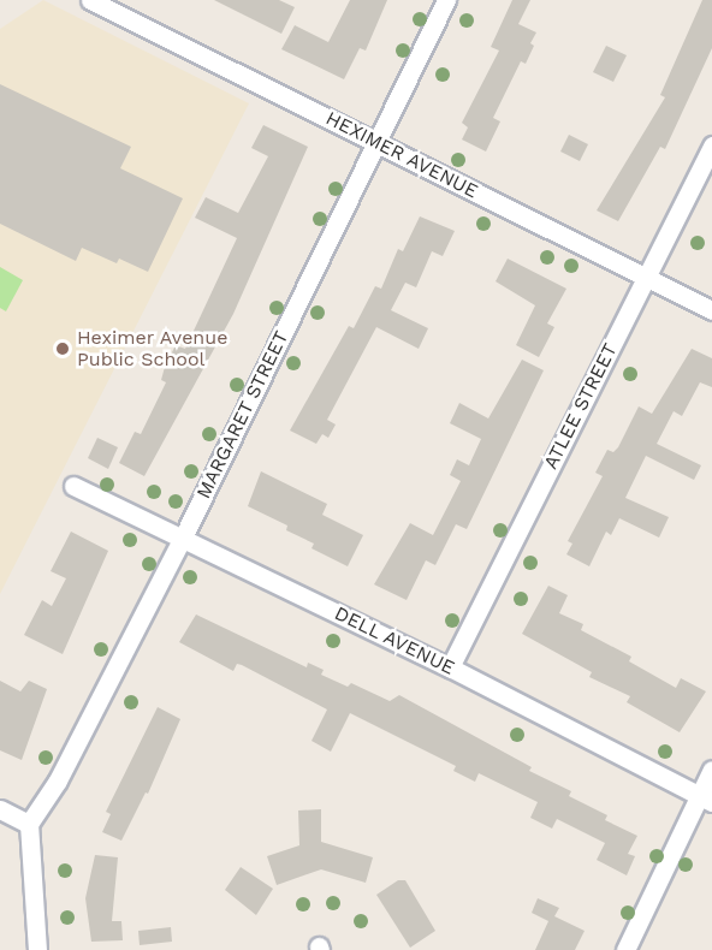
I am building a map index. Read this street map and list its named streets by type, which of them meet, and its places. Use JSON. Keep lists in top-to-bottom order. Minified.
{"streets":{"street":["HEXIMER AVENUE","ATLEE STREET","MARGARET STREET","DELL AVENUE"]},"crossings":[["HEXIMER AVENUE","ATLEE STREET"],["HEXIMER AVENUE","MARGARET STREET"],["ATLEE STREET","DELL AVENUE"],["MARGARET STREET","DELL AVENUE"]],"places":["Heximer Avenue Public School"]}
